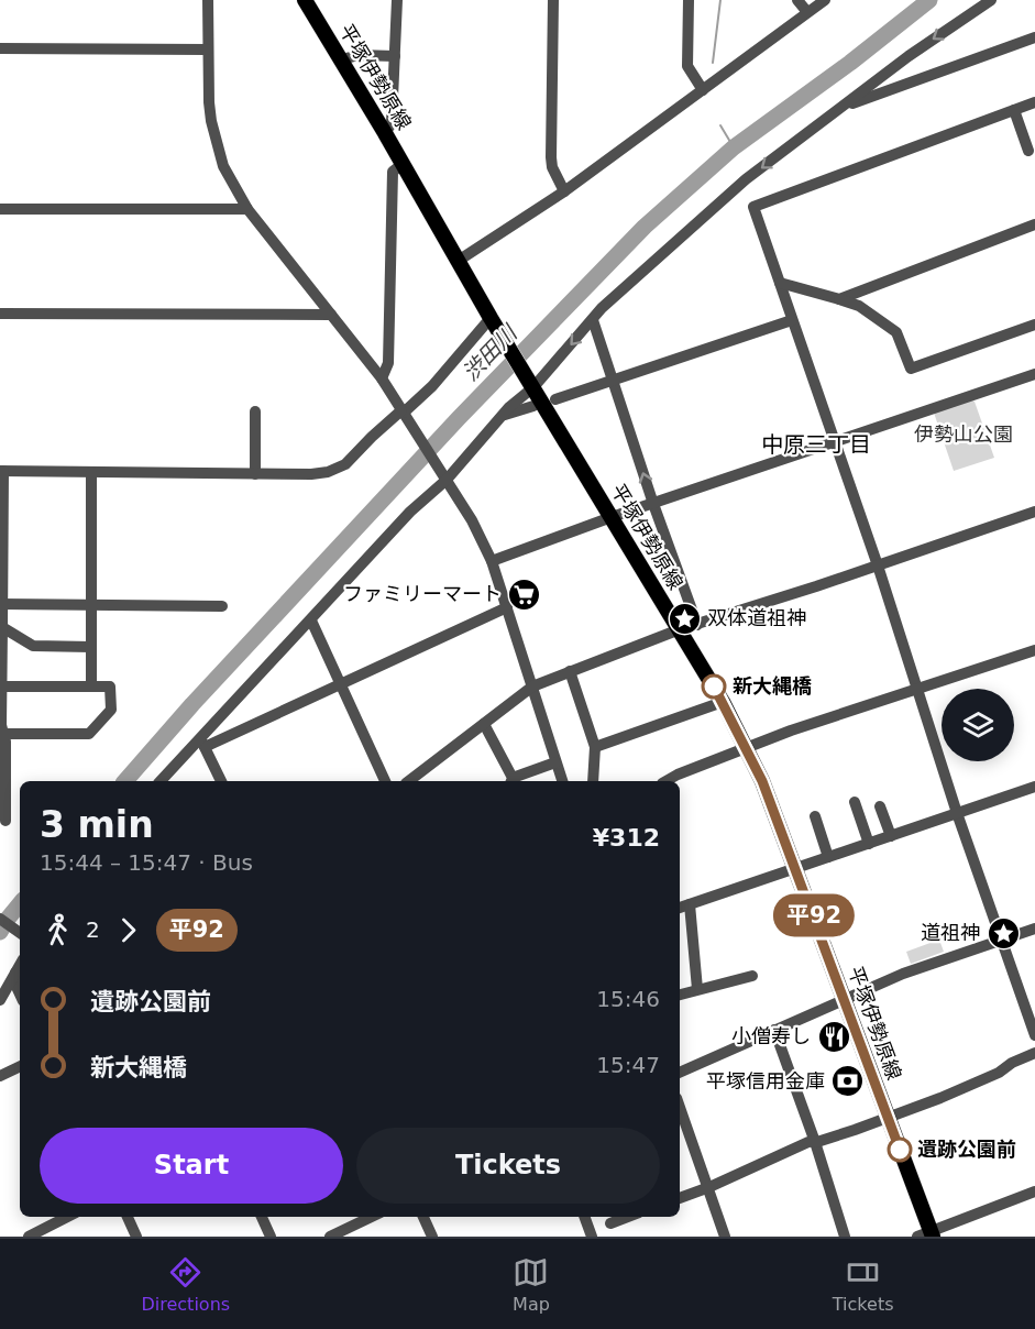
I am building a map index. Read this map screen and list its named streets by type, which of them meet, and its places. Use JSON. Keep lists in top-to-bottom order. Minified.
{"streets":{"main road":["平塚伊勢原線"]},"districts":["中原三丁目"],"water":["渋田川"],"parks":["伊勢山公園"],"places":{"supermarket":["ファミリーマート"],"place":["双体道祖神","道祖神"],"other":["新大縄橋","遺跡公園前"],"restaurant":["小僧寿し"],"bank":["平塚信用金庫"]},"lines":["bus line 平92"],"page":{"on_map":"平92","heading":["3 min","15:44 – 15:47 · Bus","¥312"],"legs":["2","平92"],"list":[{"name":"遺跡公園前","value":"15:46"},{"name":"新大縄橋","value":"15:47"}],"buttons":["Start","Tickets"],"tabs":["Directions","Map","Tickets"]}}
